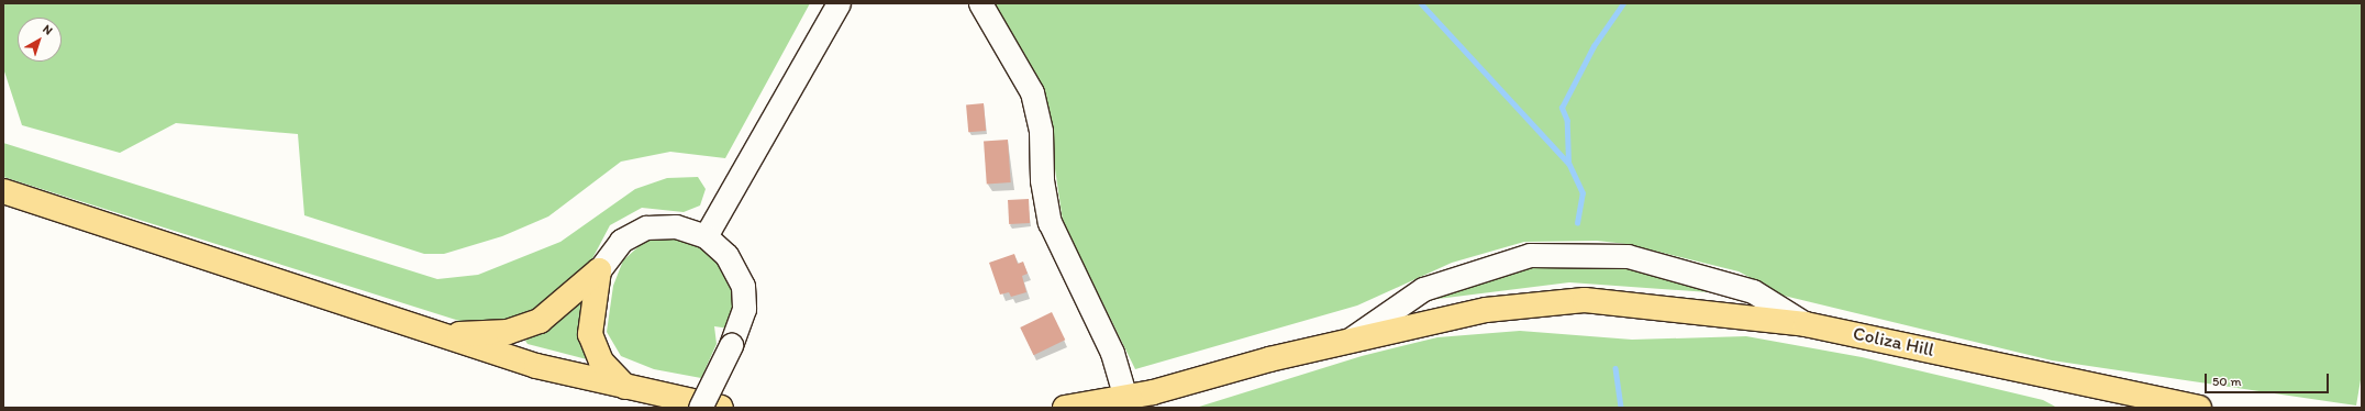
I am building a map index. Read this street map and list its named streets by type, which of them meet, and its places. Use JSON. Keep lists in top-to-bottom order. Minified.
{"streets":{"highway":["Coliza Hill"]},"scale_bar":"50 m","north":"top right"}
